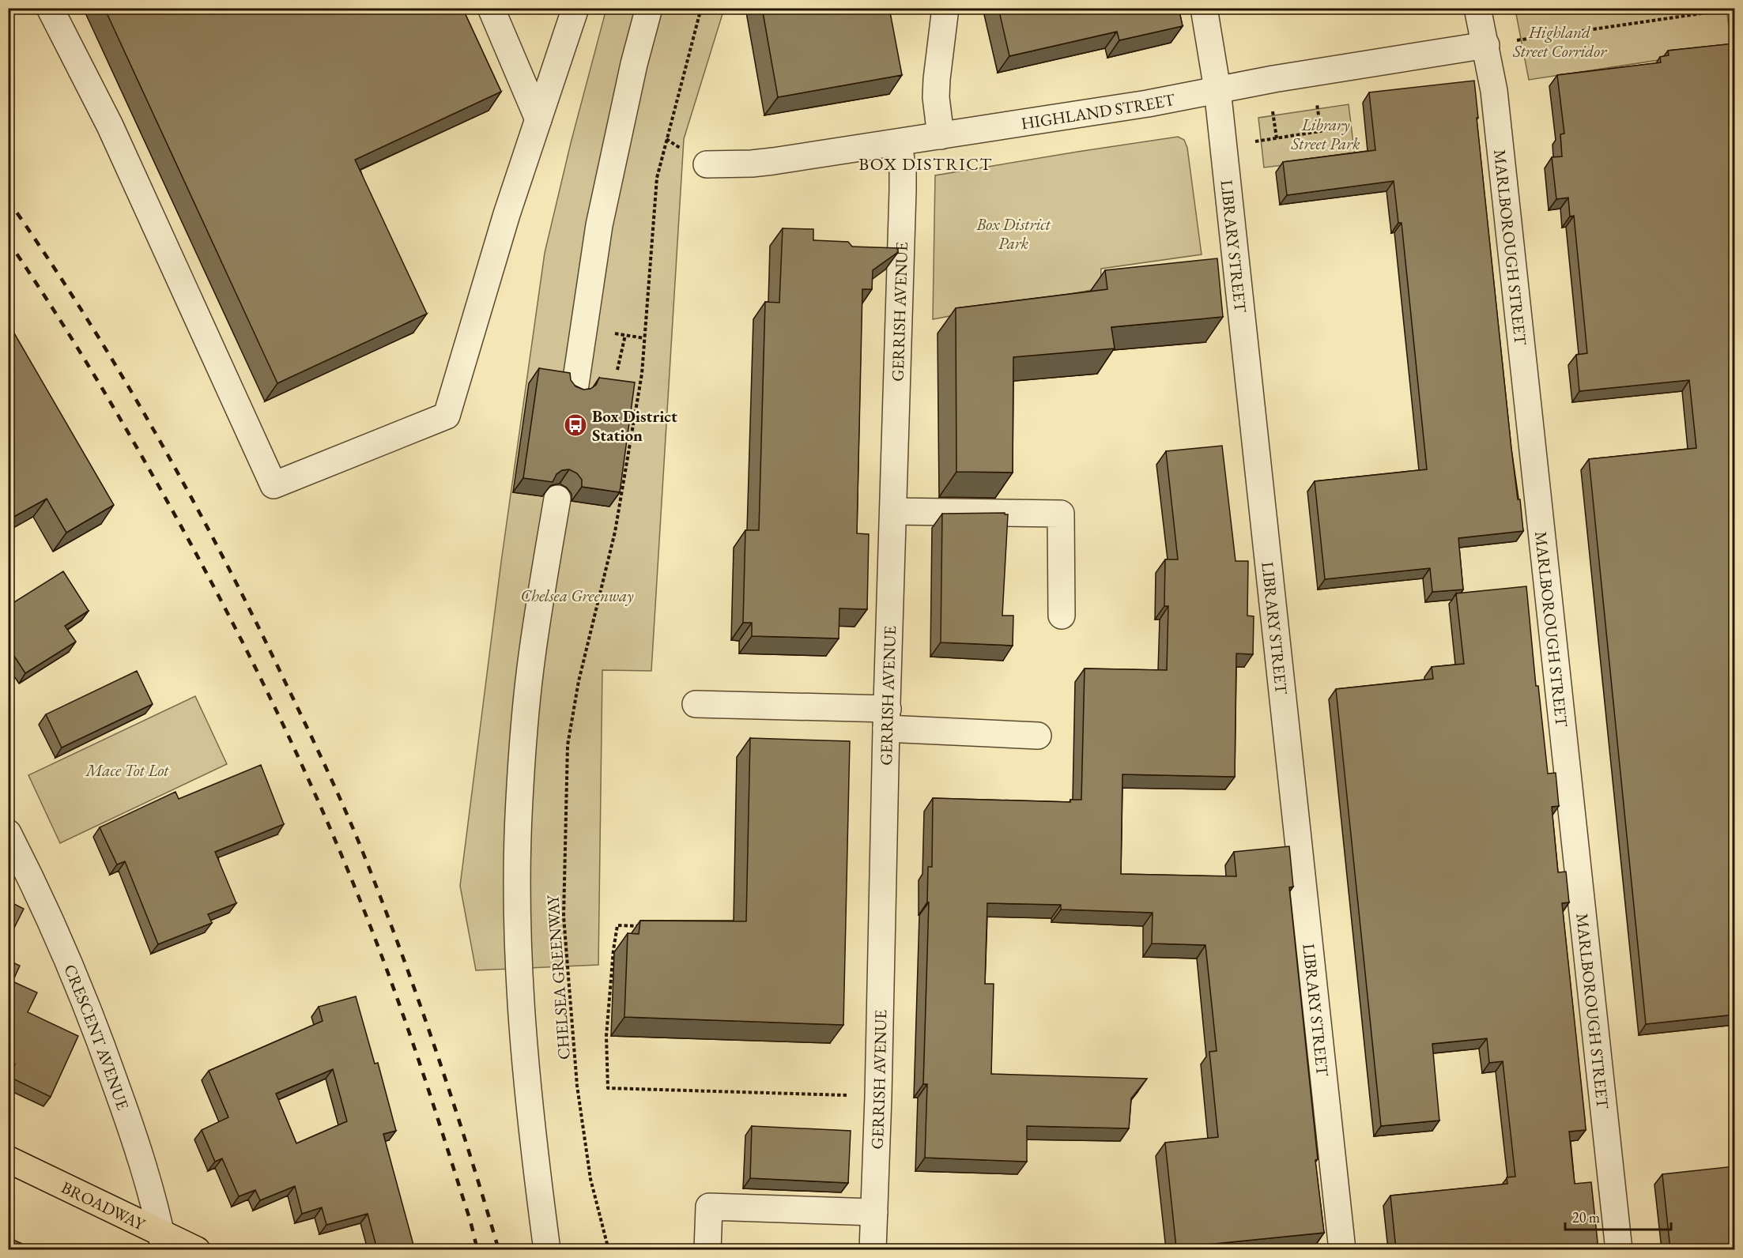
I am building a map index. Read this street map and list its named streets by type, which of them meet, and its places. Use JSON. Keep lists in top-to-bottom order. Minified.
{"streets":{"main road":["BROADWAY"],"street":["HIGHLAND STREET","LIBRARY STREET","MARLBOROUGH STREET","GERRISH AVENUE","CRESCENT AVENUE"],"path":["CHELSEA GREENWAY"]},"crossings":[["HIGHLAND STREET","LIBRARY STREET"],["HIGHLAND STREET","MARLBOROUGH STREET"],["HIGHLAND STREET","GERRISH AVENUE"],["CRESCENT AVENUE","BROADWAY"]],"districts":["BOX DISTRICT"],"parks":["Highland Street Corridor","Library Street Park","Box District Park","Chelsea Greenway","Mace Tot Lot"],"places":{"bus stop":["Box District Station"]},"scale_bar":"20 m"}
